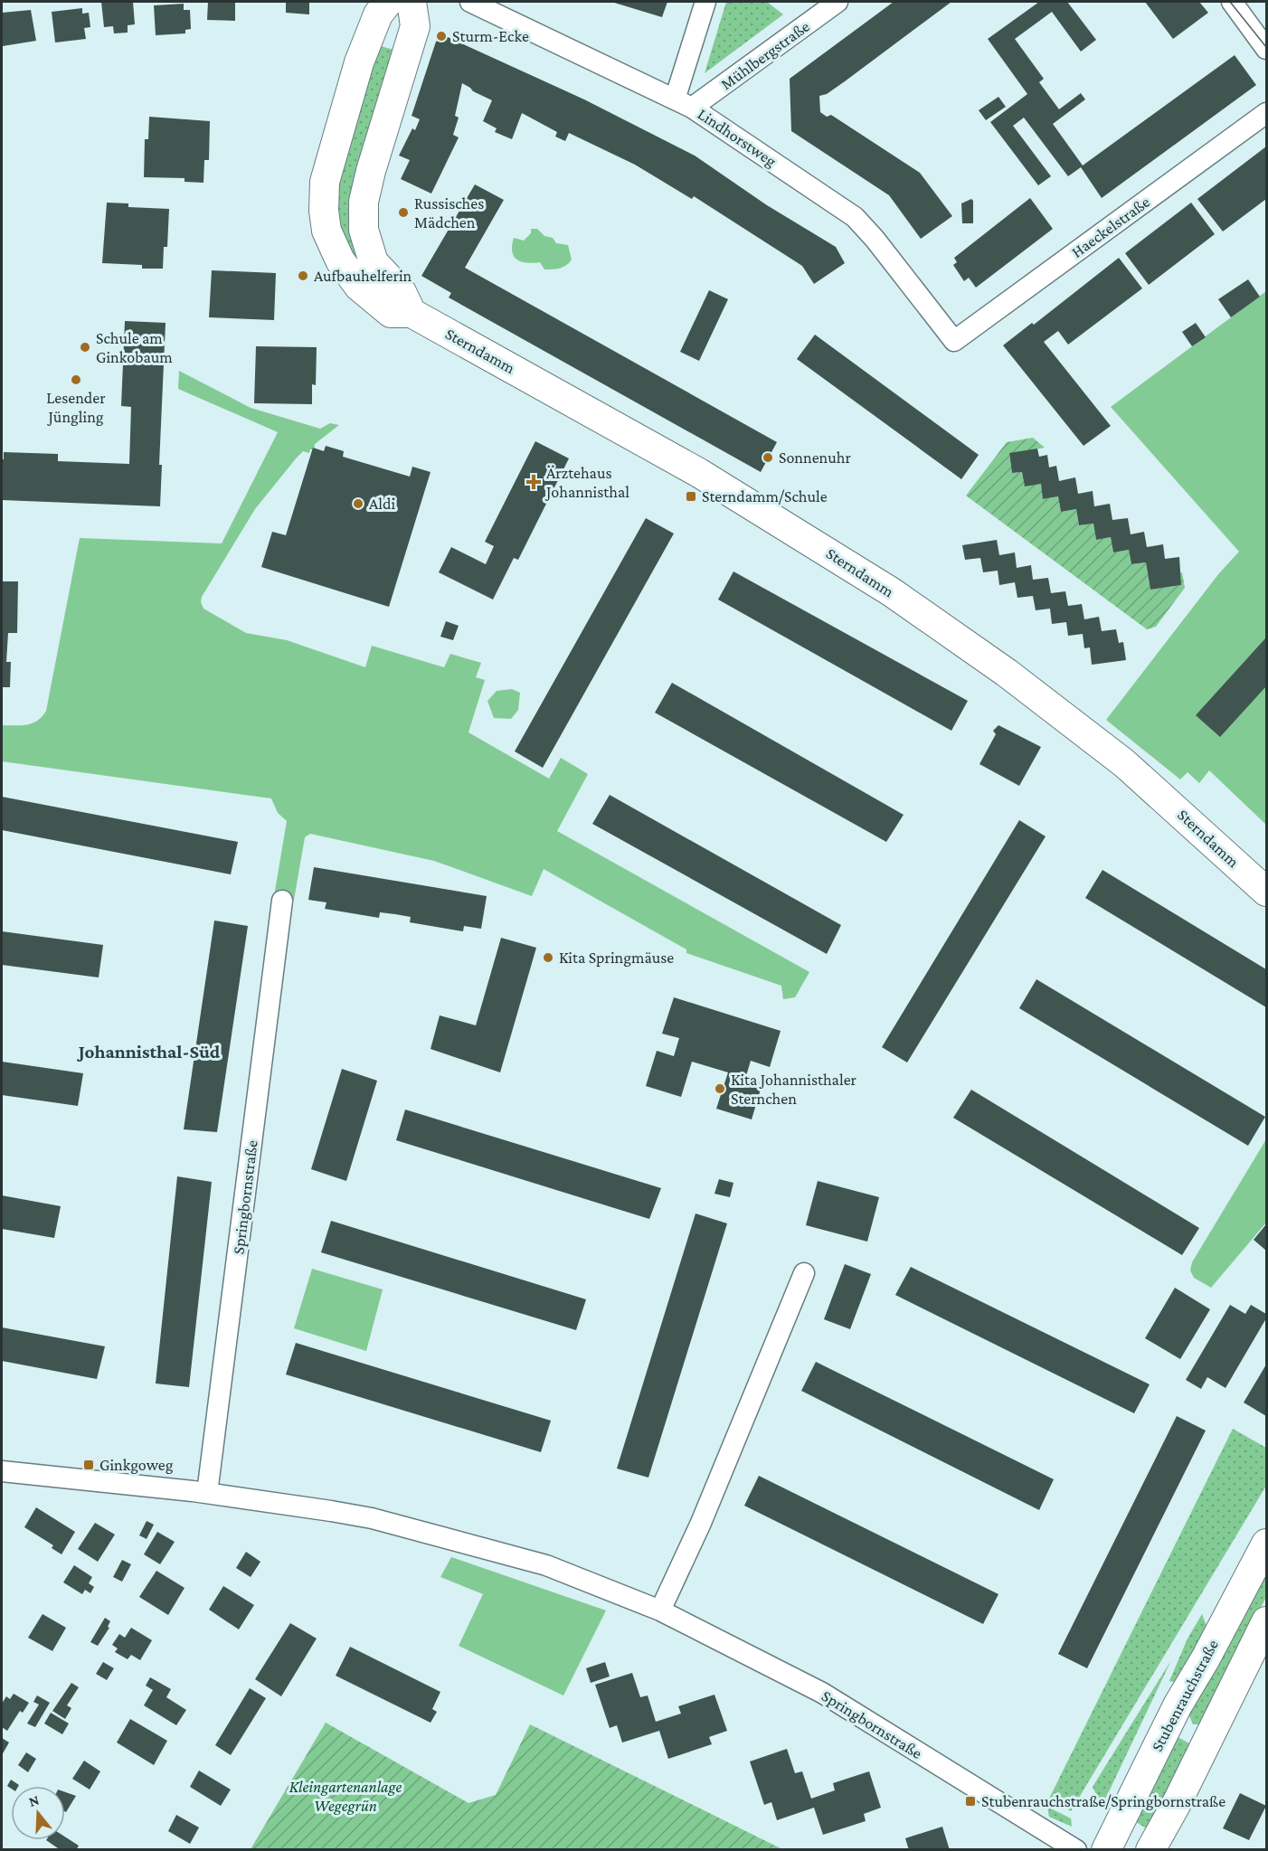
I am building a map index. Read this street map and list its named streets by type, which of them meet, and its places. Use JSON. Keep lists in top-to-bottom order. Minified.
{"streets":{"street":["Mühlbergstraße","Lindhorstweg","Haeckelstraße","Sterndamm","Springbornstraße","Stubenrauchstraße"]},"crossings":[["Mühlbergstraße","Lindhorstweg"],["Lindhorstweg","Haeckelstraße"]],"districts":["Johannisthal-Süd"],"parks":["Kleingartenanlage Wegegrün"],"places":{"other":["Sturm-Ecke","Russisches Mädchen","Aufbauhelferin","Schule am Ginkobaum","Lesender Jüngling","Sonnenuhr","Aldi","Kita Springmäuse","Kita Johannisthaler Sternchen"],"health":["Ärztehaus Johannisthal"],"transit":["Sterndamm/Schule","Ginkgoweg","Stubenrauchstraße/Springbornstraße"]},"north":"top"}
